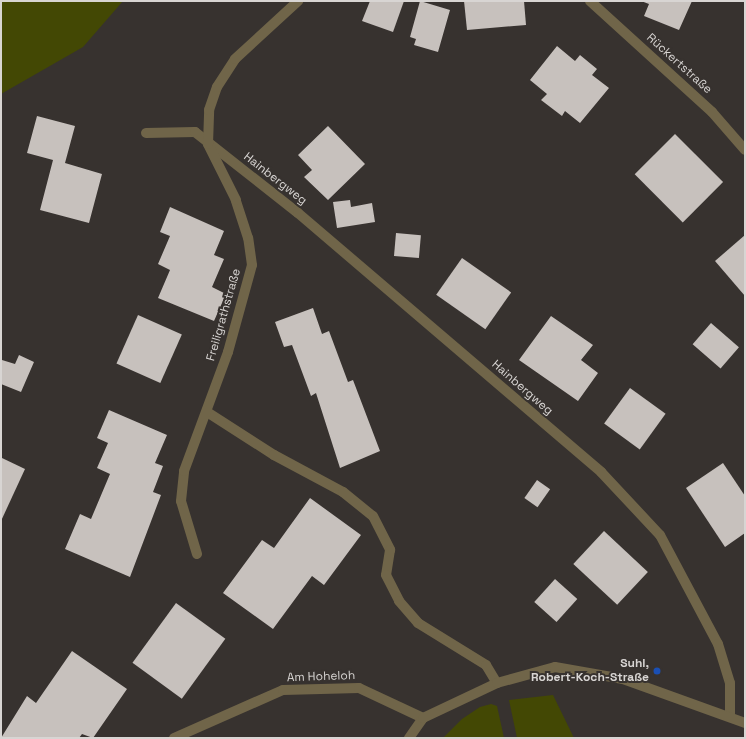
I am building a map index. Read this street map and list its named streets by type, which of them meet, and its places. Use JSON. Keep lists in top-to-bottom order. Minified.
{"streets":{"street":["Rückertstraße","Hainbergweg","Freiligrathstraße","Am Hoheloh"]},"crossings":[["Hainbergweg","Freiligrathstraße"]],"places":["Suhl, Robert-Koch-Straße"]}
